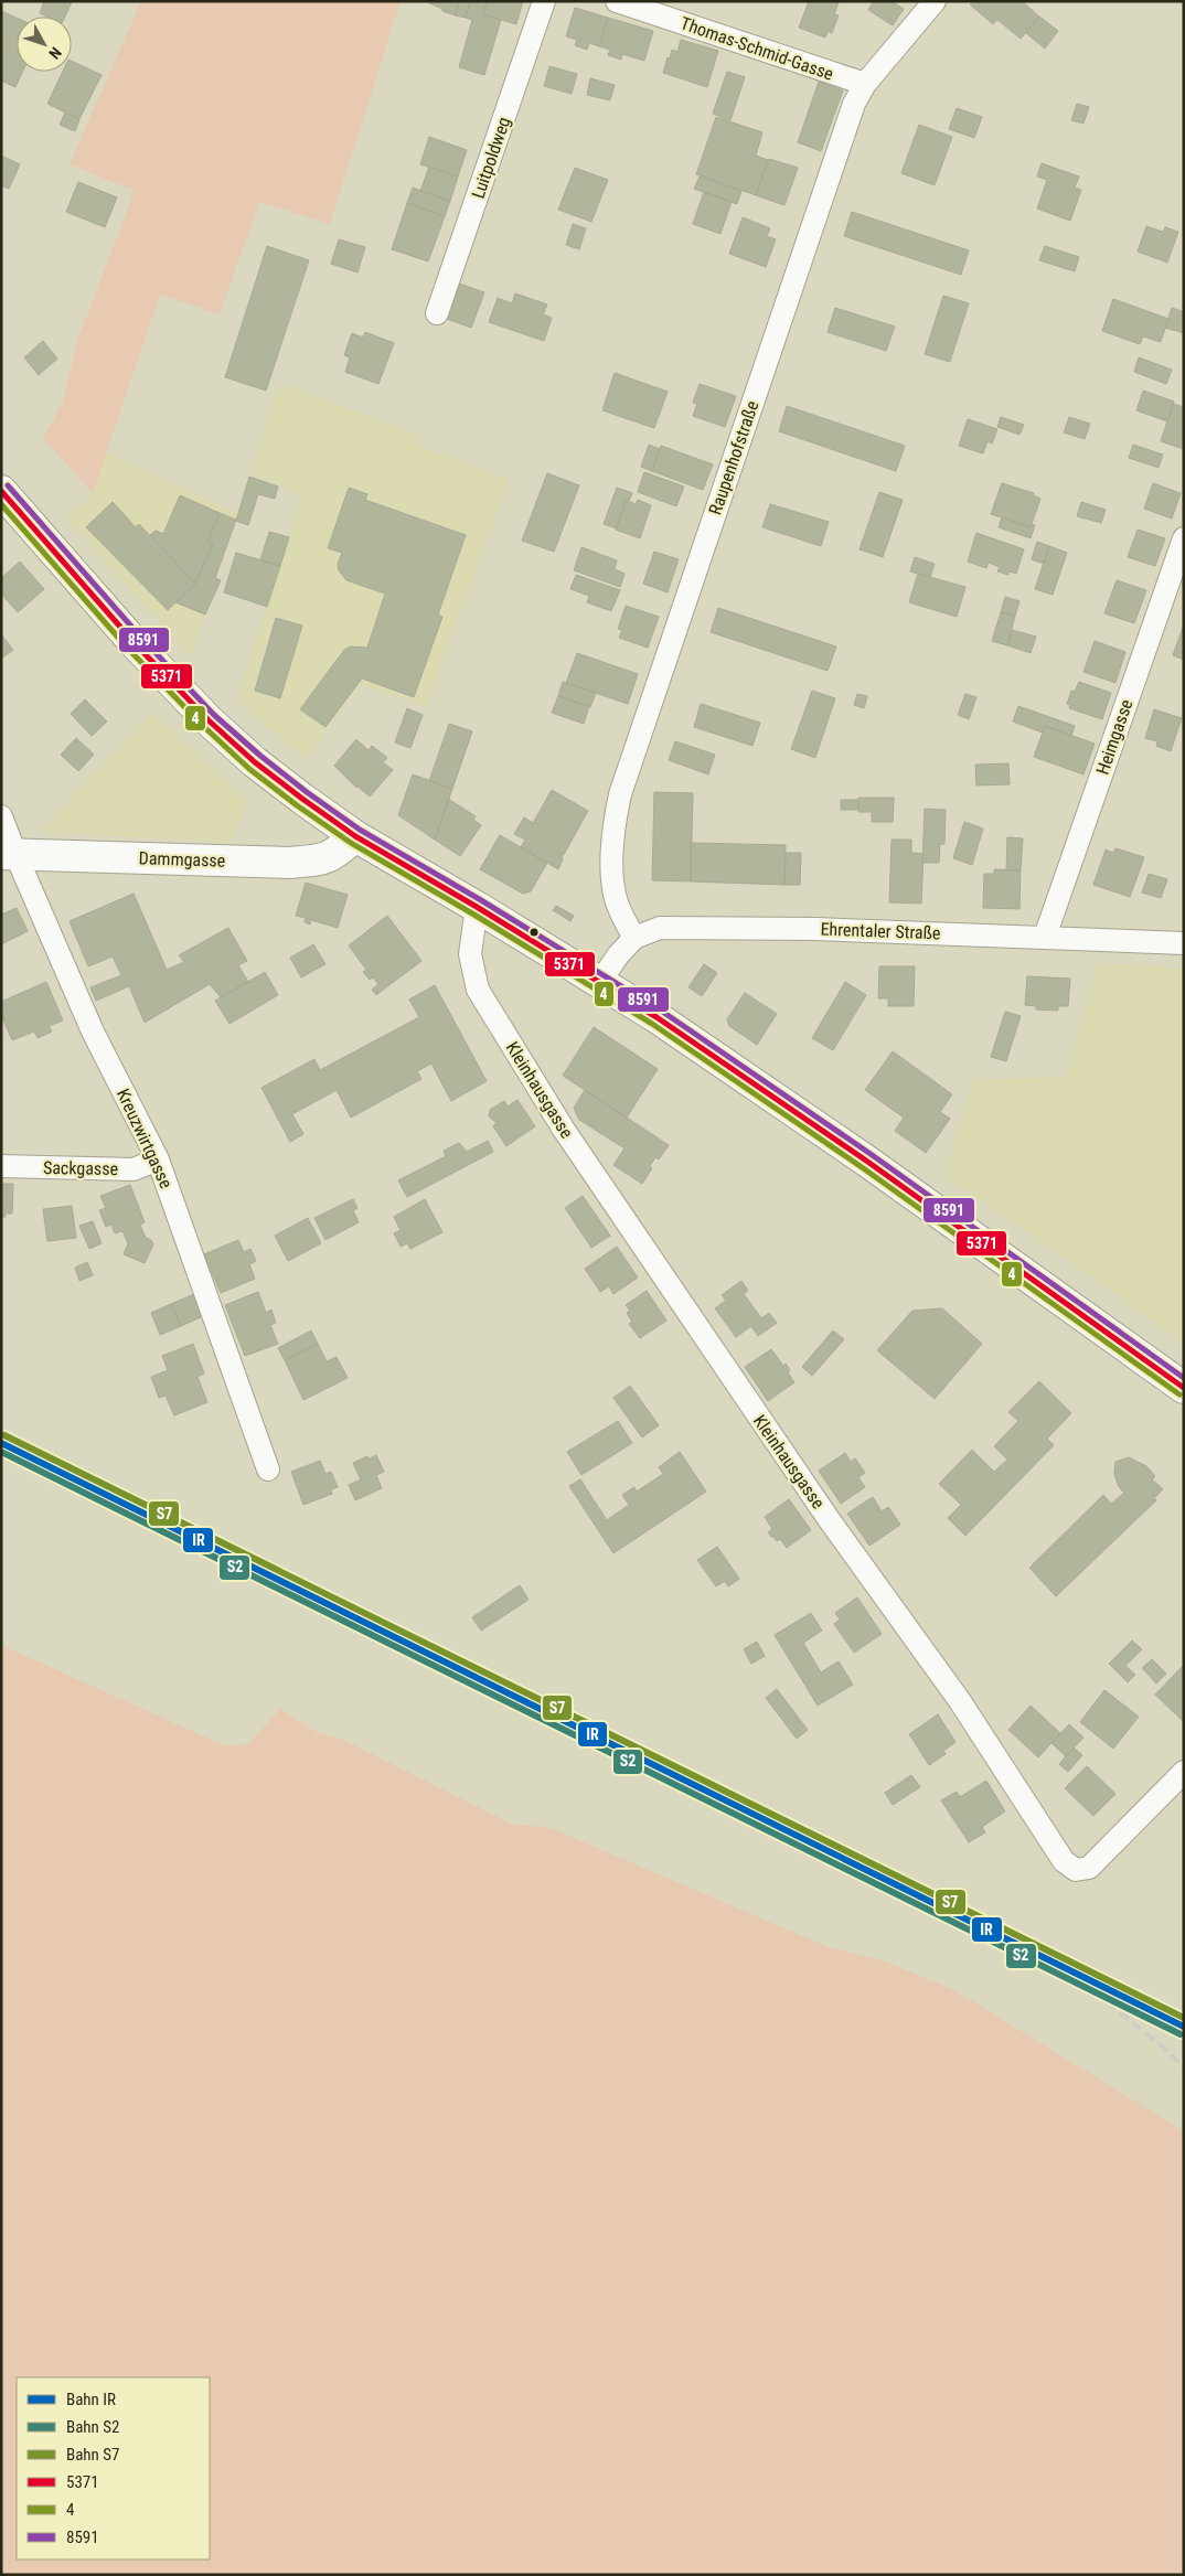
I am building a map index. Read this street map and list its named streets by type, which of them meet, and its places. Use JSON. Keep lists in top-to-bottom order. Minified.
{"streets":{"main road":["Dammgasse"],"street":["Thomas-Schmid-Gasse","Luitpoldweg","Raupenhofstraße","Heimgasse","Ehrentaler Straße","Kleinhausgasse","Kreuzwirtgasse","Sackgasse"]},"crossings":[["Thomas-Schmid-Gasse","Raupenhofstraße"],["Raupenhofstraße","Ehrentaler Straße"],["Heimgasse","Ehrentaler Straße"],["Dammgasse","Kreuzwirtgasse"],["Kreuzwirtgasse","Sackgasse"]],"lines":["transit line 8591","transit line 5371","transit line 4","rail line S7","rail line IR","rail line S2"],"legend":["Bahn IR","Bahn S2","Bahn S7","5371","4","8591"],"north":"bottom right"}
